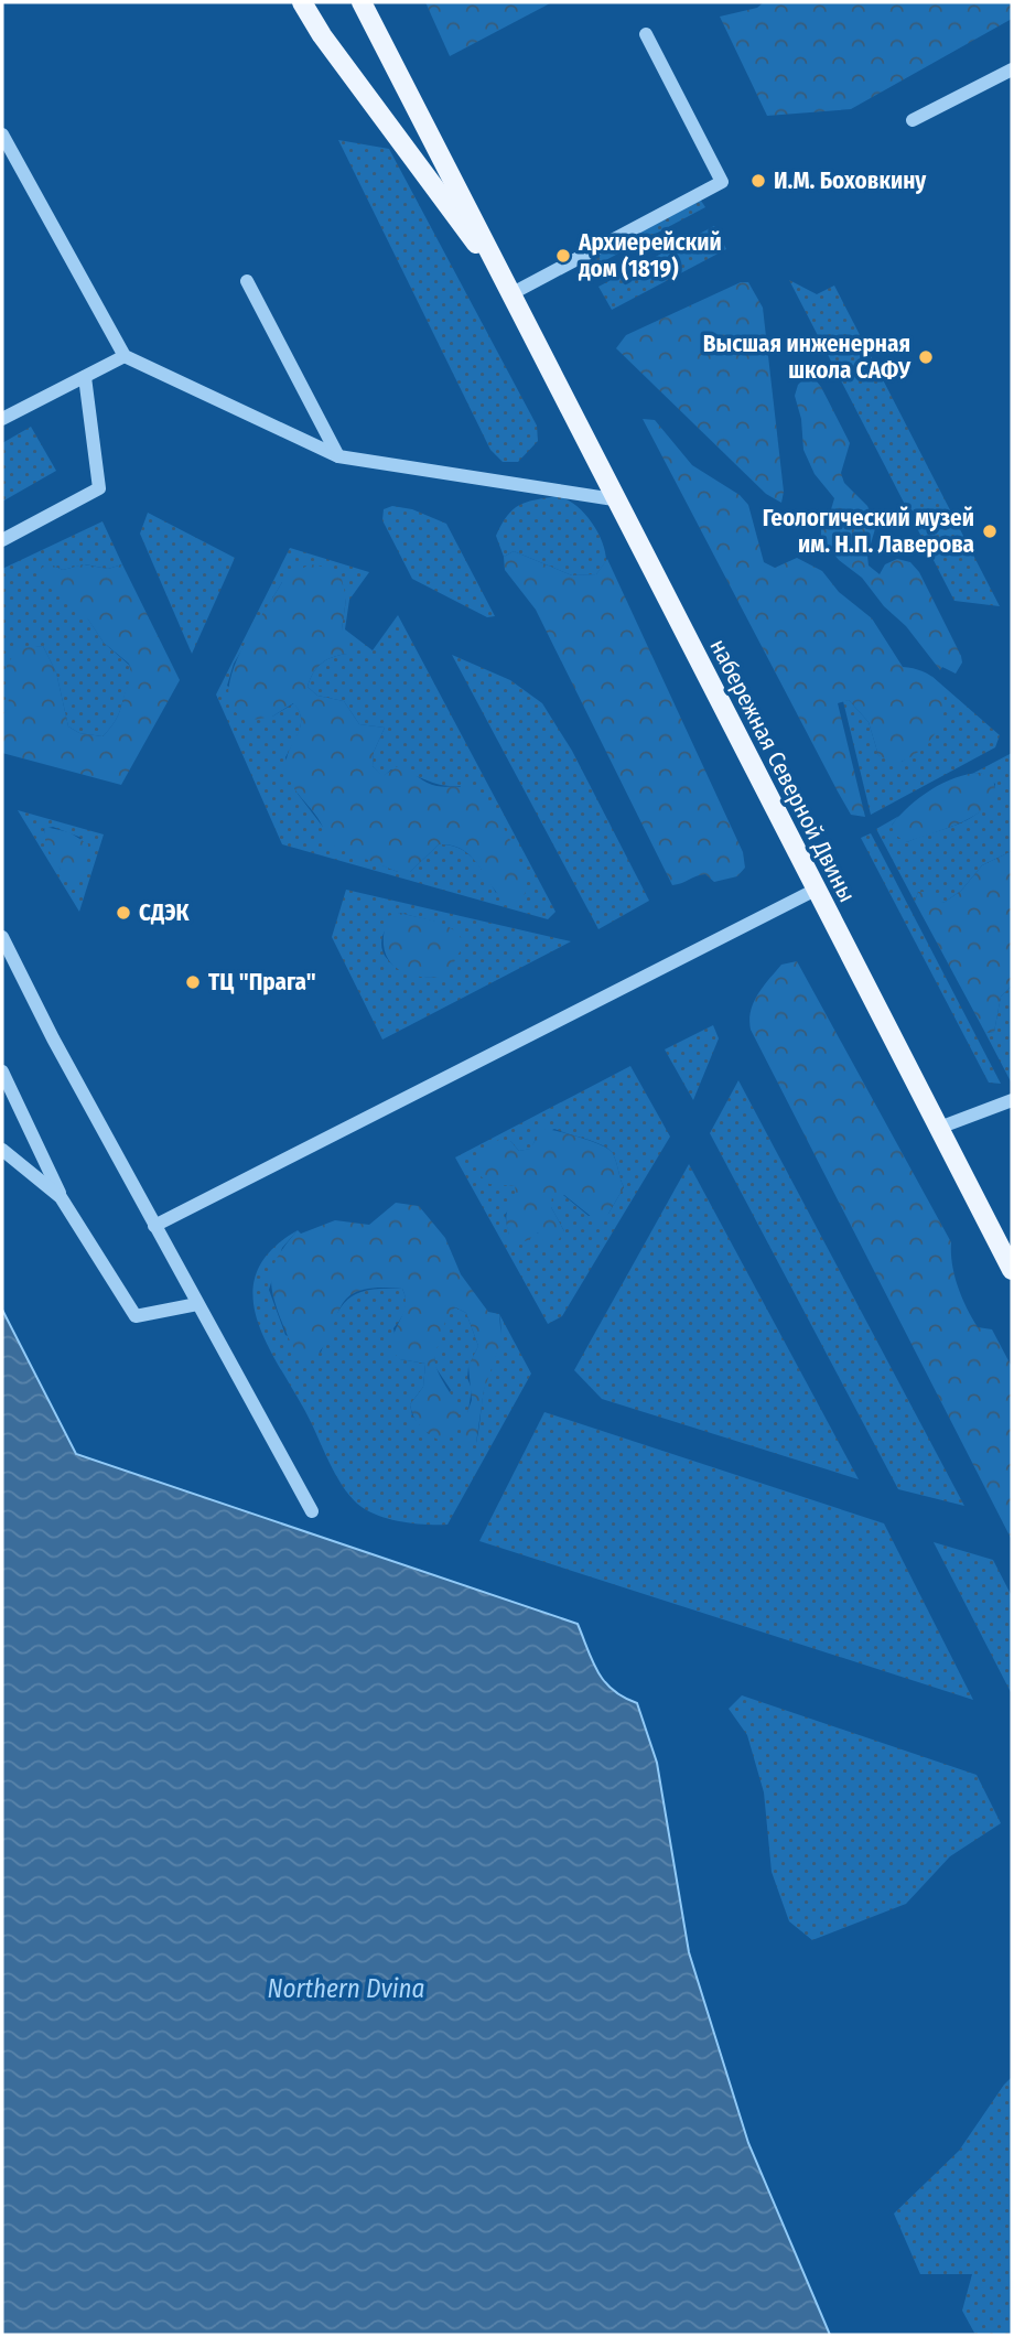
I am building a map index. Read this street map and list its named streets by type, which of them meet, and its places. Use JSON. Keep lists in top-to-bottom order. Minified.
{"streets":{"main road":["набережная Северной Двины"]},"water":["Northern Dvina"],"places":["И.М. Боховкину","Архиерейский дом (1819)","Высшая инженерная школа САФУ","Геологический музей им. Н.П. Лаверова","СДЭК","ТЦ \"Прага\""]}
